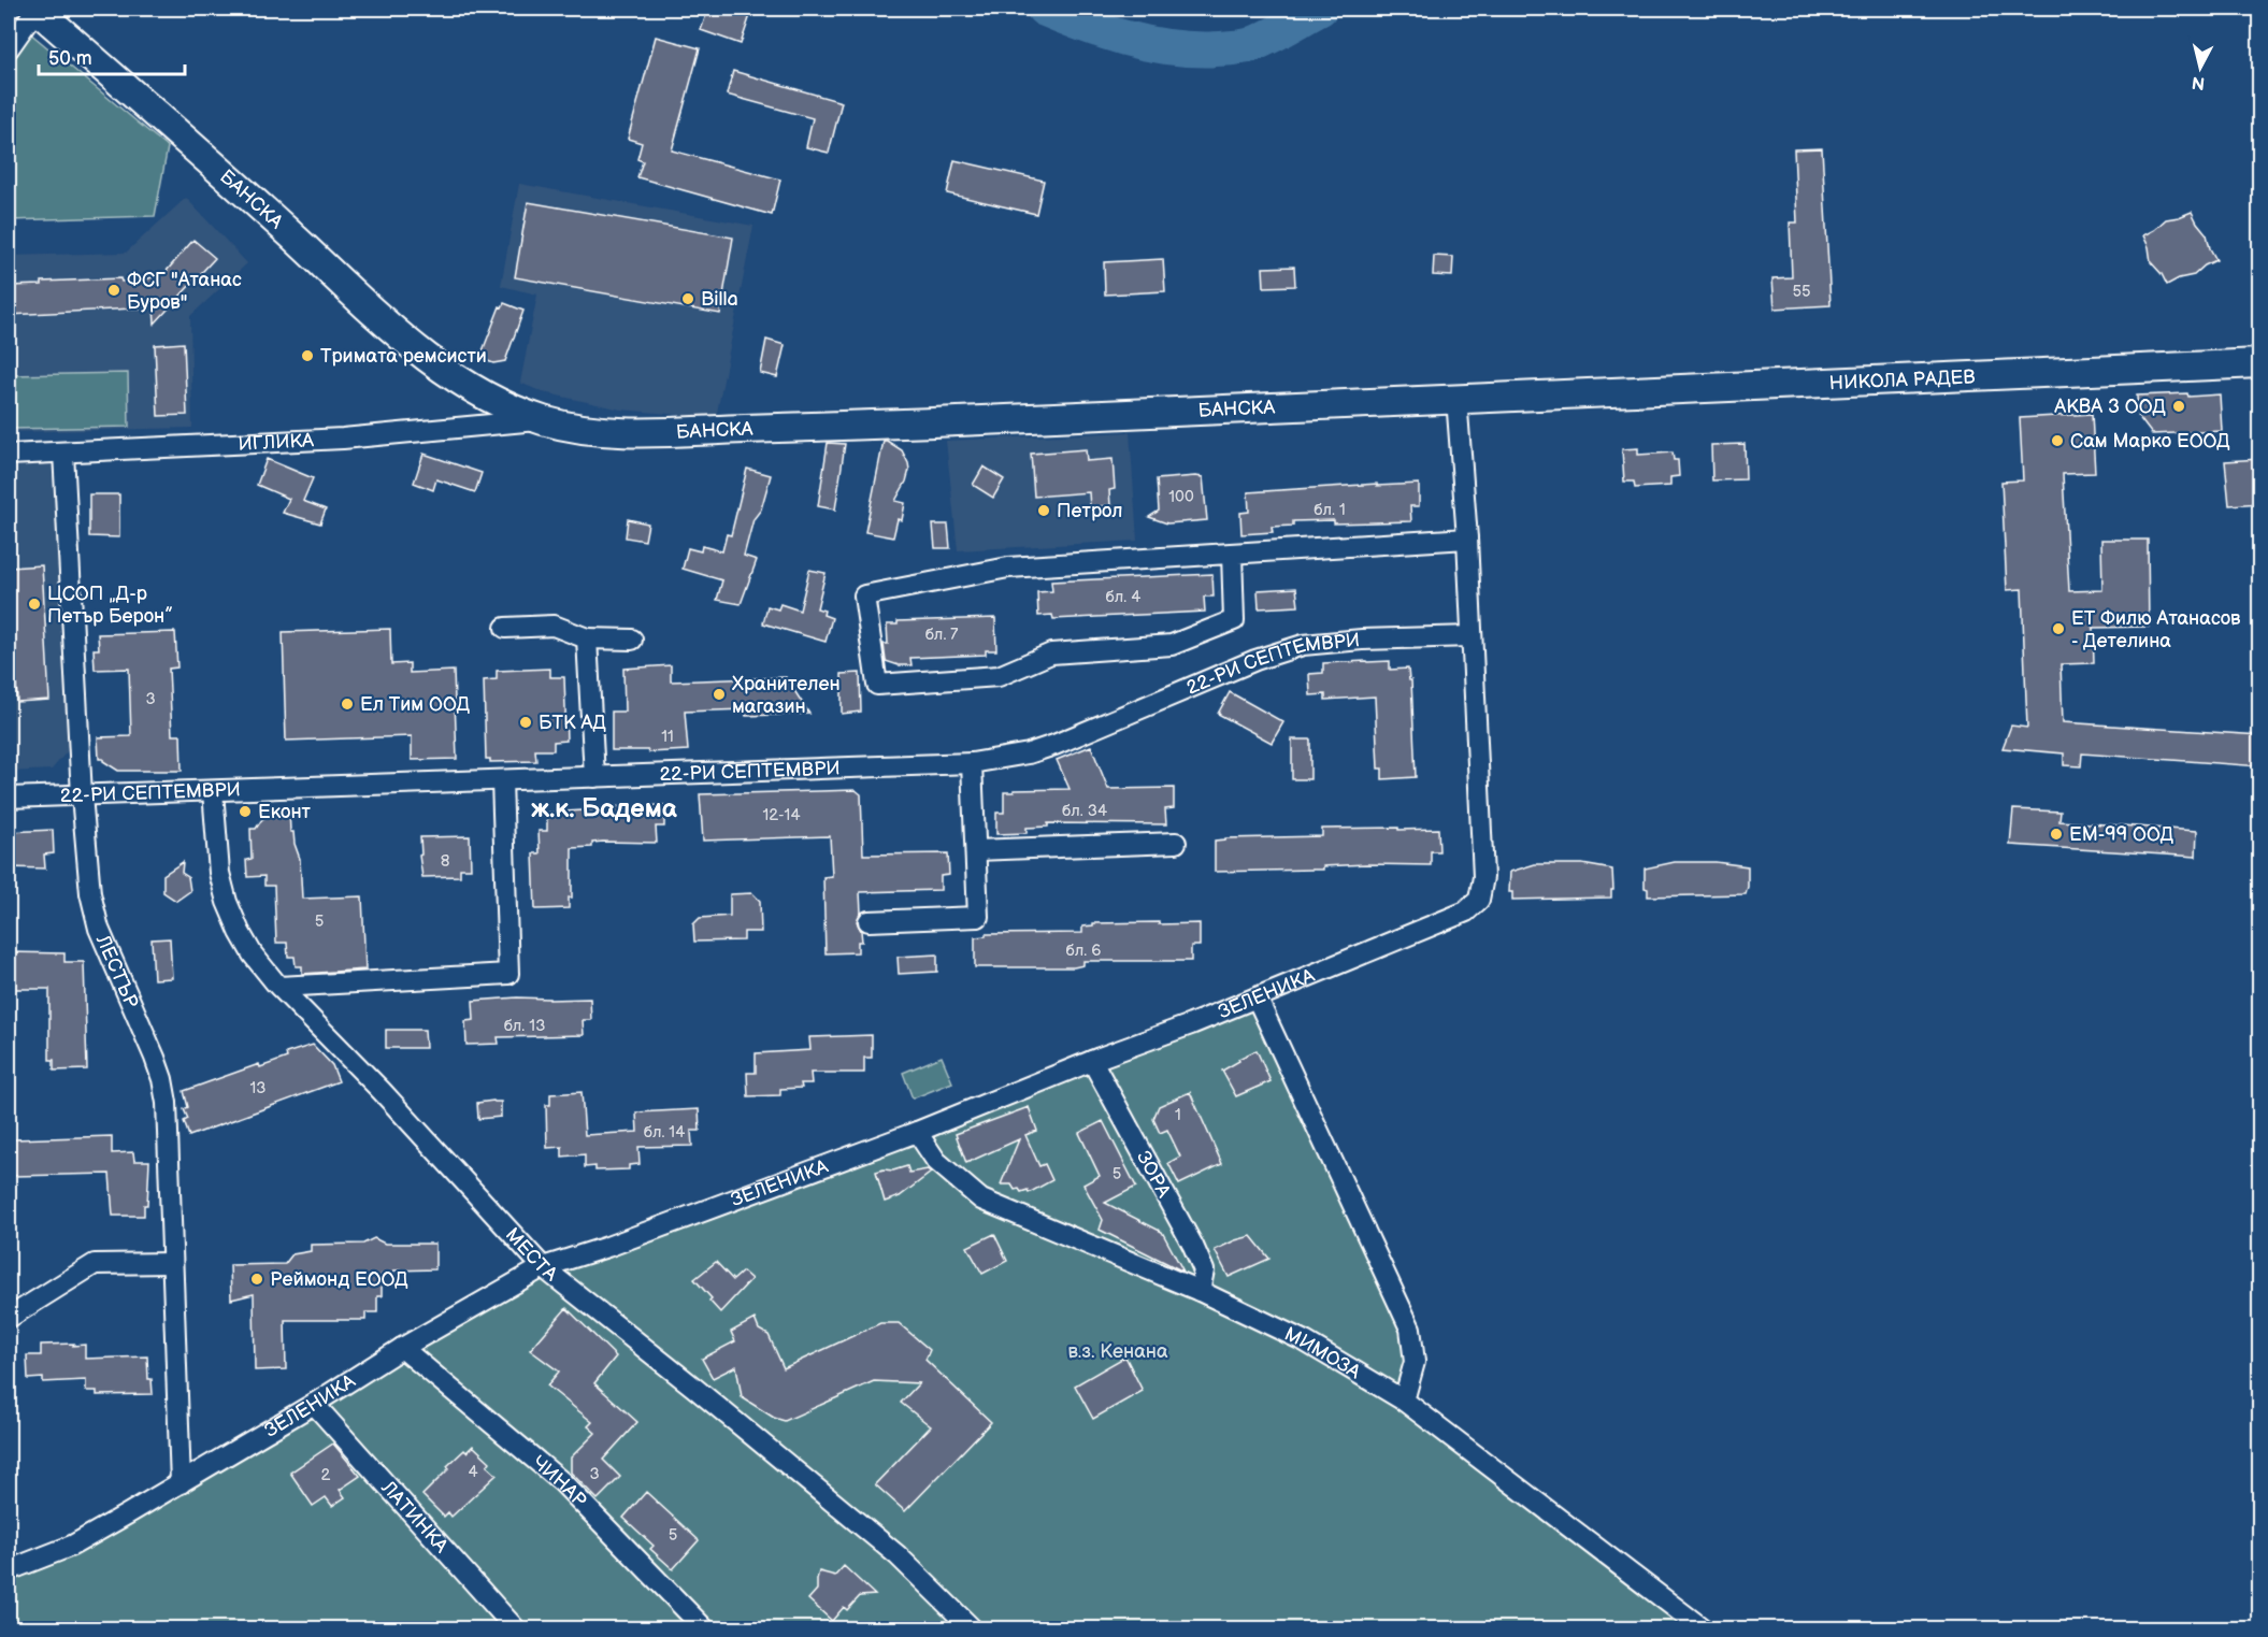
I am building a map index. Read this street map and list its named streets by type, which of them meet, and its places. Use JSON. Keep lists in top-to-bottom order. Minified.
{"streets":{"street":["БАНСКА","НИКОЛА РАДЕВ","ИГЛИКА","22-РИ СЕПТЕМВРИ","ЛЕСТЪР","ЗЕЛЕНИКА","ЗОРА","МЕСТА","МИМОЗА","ЧИНАР","ЛАТИНКА"]},"crossings":[["БАНСКА","НИКОЛА РАДЕВ"],["БАНСКА","ИГЛИКА"],["БАНСКА","ЗЕЛЕНИКА"],["ИГЛИКА","ЛЕСТЪР"],["22-РИ СЕПТЕМВРИ","ЛЕСТЪР"],["22-РИ СЕПТЕМВРИ","ЗЕЛЕНИКА"],["22-РИ СЕПТЕМВРИ","МЕСТА"],["ЛЕСТЪР","ЗЕЛЕНИКА"],["ЗЕЛЕНИКА","ЗОРА"],["ЗЕЛЕНИКА","МЕСТА"],["ЗЕЛЕНИКА","МИМОЗА"],["ЗЕЛЕНИКА","ЧИНАР"],["ЗЕЛЕНИКА","ЛАТИНКА"],["ЗОРА","МИМОЗА"]],"districts":["ж.к. Бадема"],"parks":["в.з. Кенана"],"places":["ФСГ \"Атанас Буров\"","Billa","Тримата ремсисти","АКВА 3 ООД","Сам Марко ЕООД","Петрол","ЦСОП „Д-р Петър Берон”","ЕТ Филю Атанасов - Детелина","Хранителен магазин","Ел Тим ООД","БТК АД","Еконт","ЕМ-99 ООД","Реймонд ЕООД"],"house_numbers":["55","100","бл. 1","бл. 4","бл. 7","3","11","бл. 34","12-14","8","5","бл. 6","бл. 13","13","1","бл. 14","5","4","3","2","5"],"scale_bar":"50 m","north":"bottom"}
